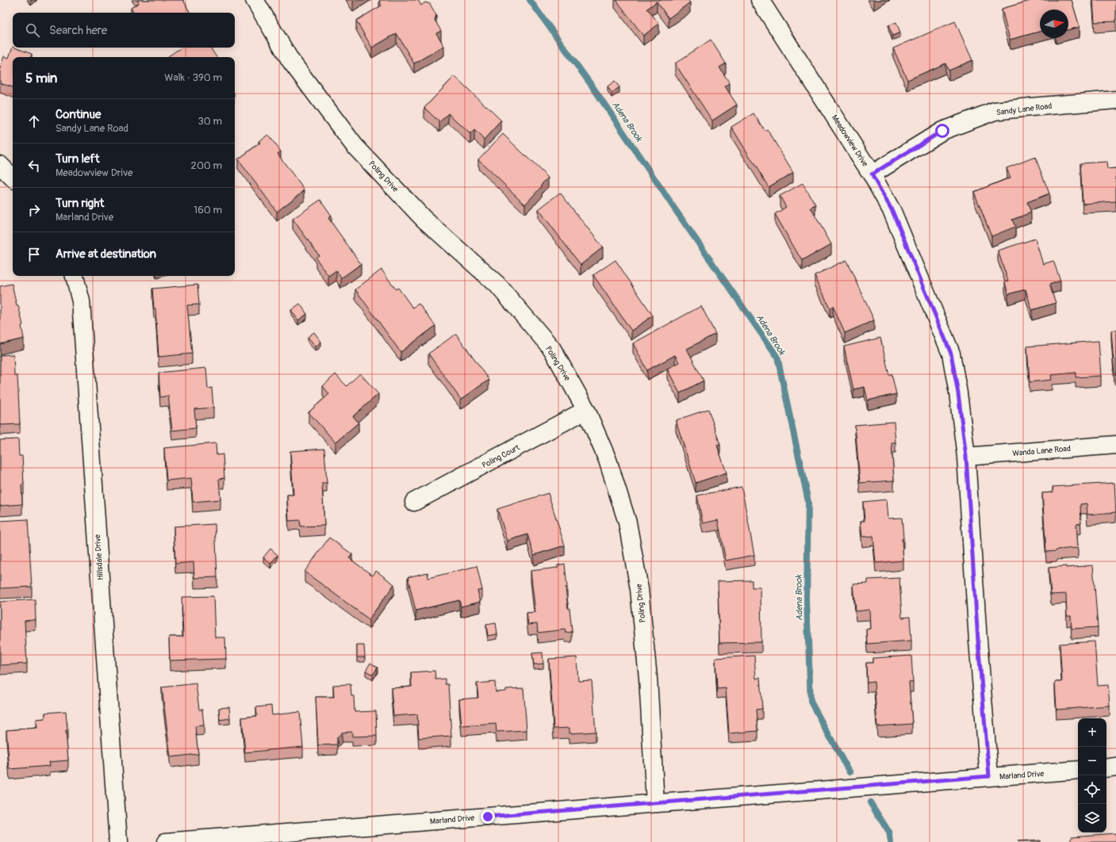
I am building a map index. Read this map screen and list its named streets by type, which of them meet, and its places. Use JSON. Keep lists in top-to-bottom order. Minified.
{"streets":{"street":["Sandy Lane Road","Meadowview Drive","Poling Drive","Wanda Lane Road","Poling Court","Hillsdale Drive","Marland Drive"]},"crossings":[["Sandy Lane Road","Meadowview Drive"],["Meadowview Drive","Wanda Lane Road"],["Meadowview Drive","Marland Drive"],["Poling Drive","Poling Court"],["Poling Drive","Marland Drive"]],"water":["Adena Brook"],"north":"right","page":{"search":"Search here","heading":["5 min","Walk · 390 m"],"list":[["Continue","Sandy Lane Road","30 m"],["Turn left","Meadowview Drive","200 m"],["Turn right","Marland Drive","160 m"],"Arrive at destination"],"map_buttons":["+","−"]}}
